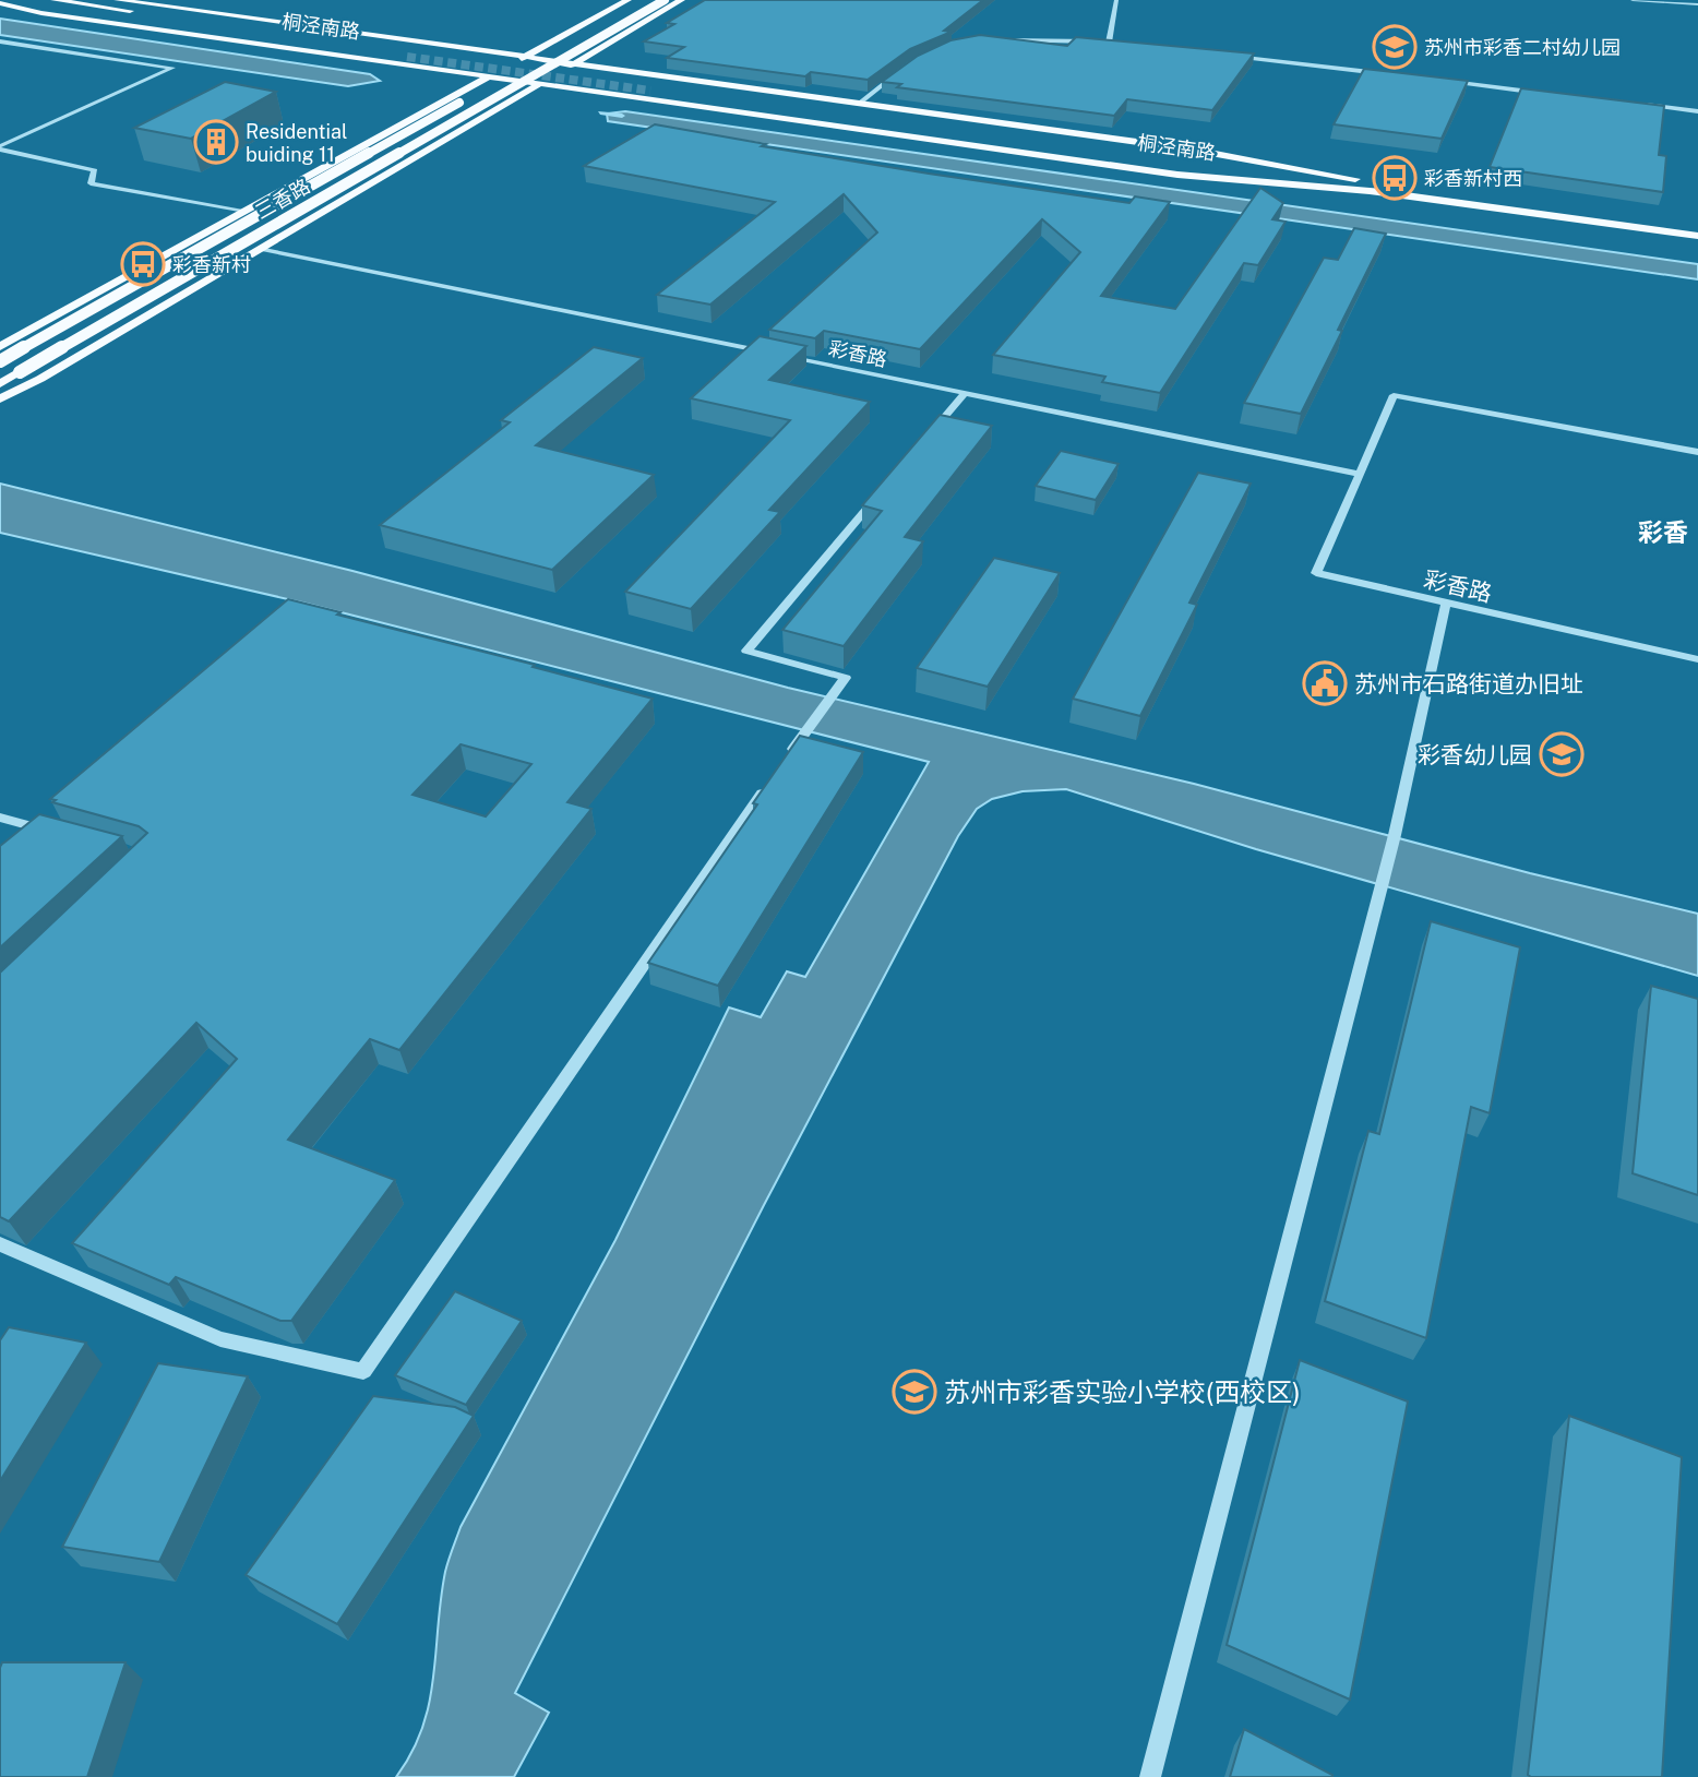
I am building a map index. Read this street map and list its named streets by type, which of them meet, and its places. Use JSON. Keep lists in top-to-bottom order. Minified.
{"streets":{"main road":["桐泾南路","三香路"],"street":["彩香路"]},"districts":["彩香"],"places":{"school or university":["苏州市彩香二村幼儿园","彩香幼儿园","苏州市彩香实验小学校(西校区)"],"building":["Residential buiding 11"],"bus stop":["彩香新村西","彩香新村"],"public building":["苏州市石路街道办旧址"]}}
